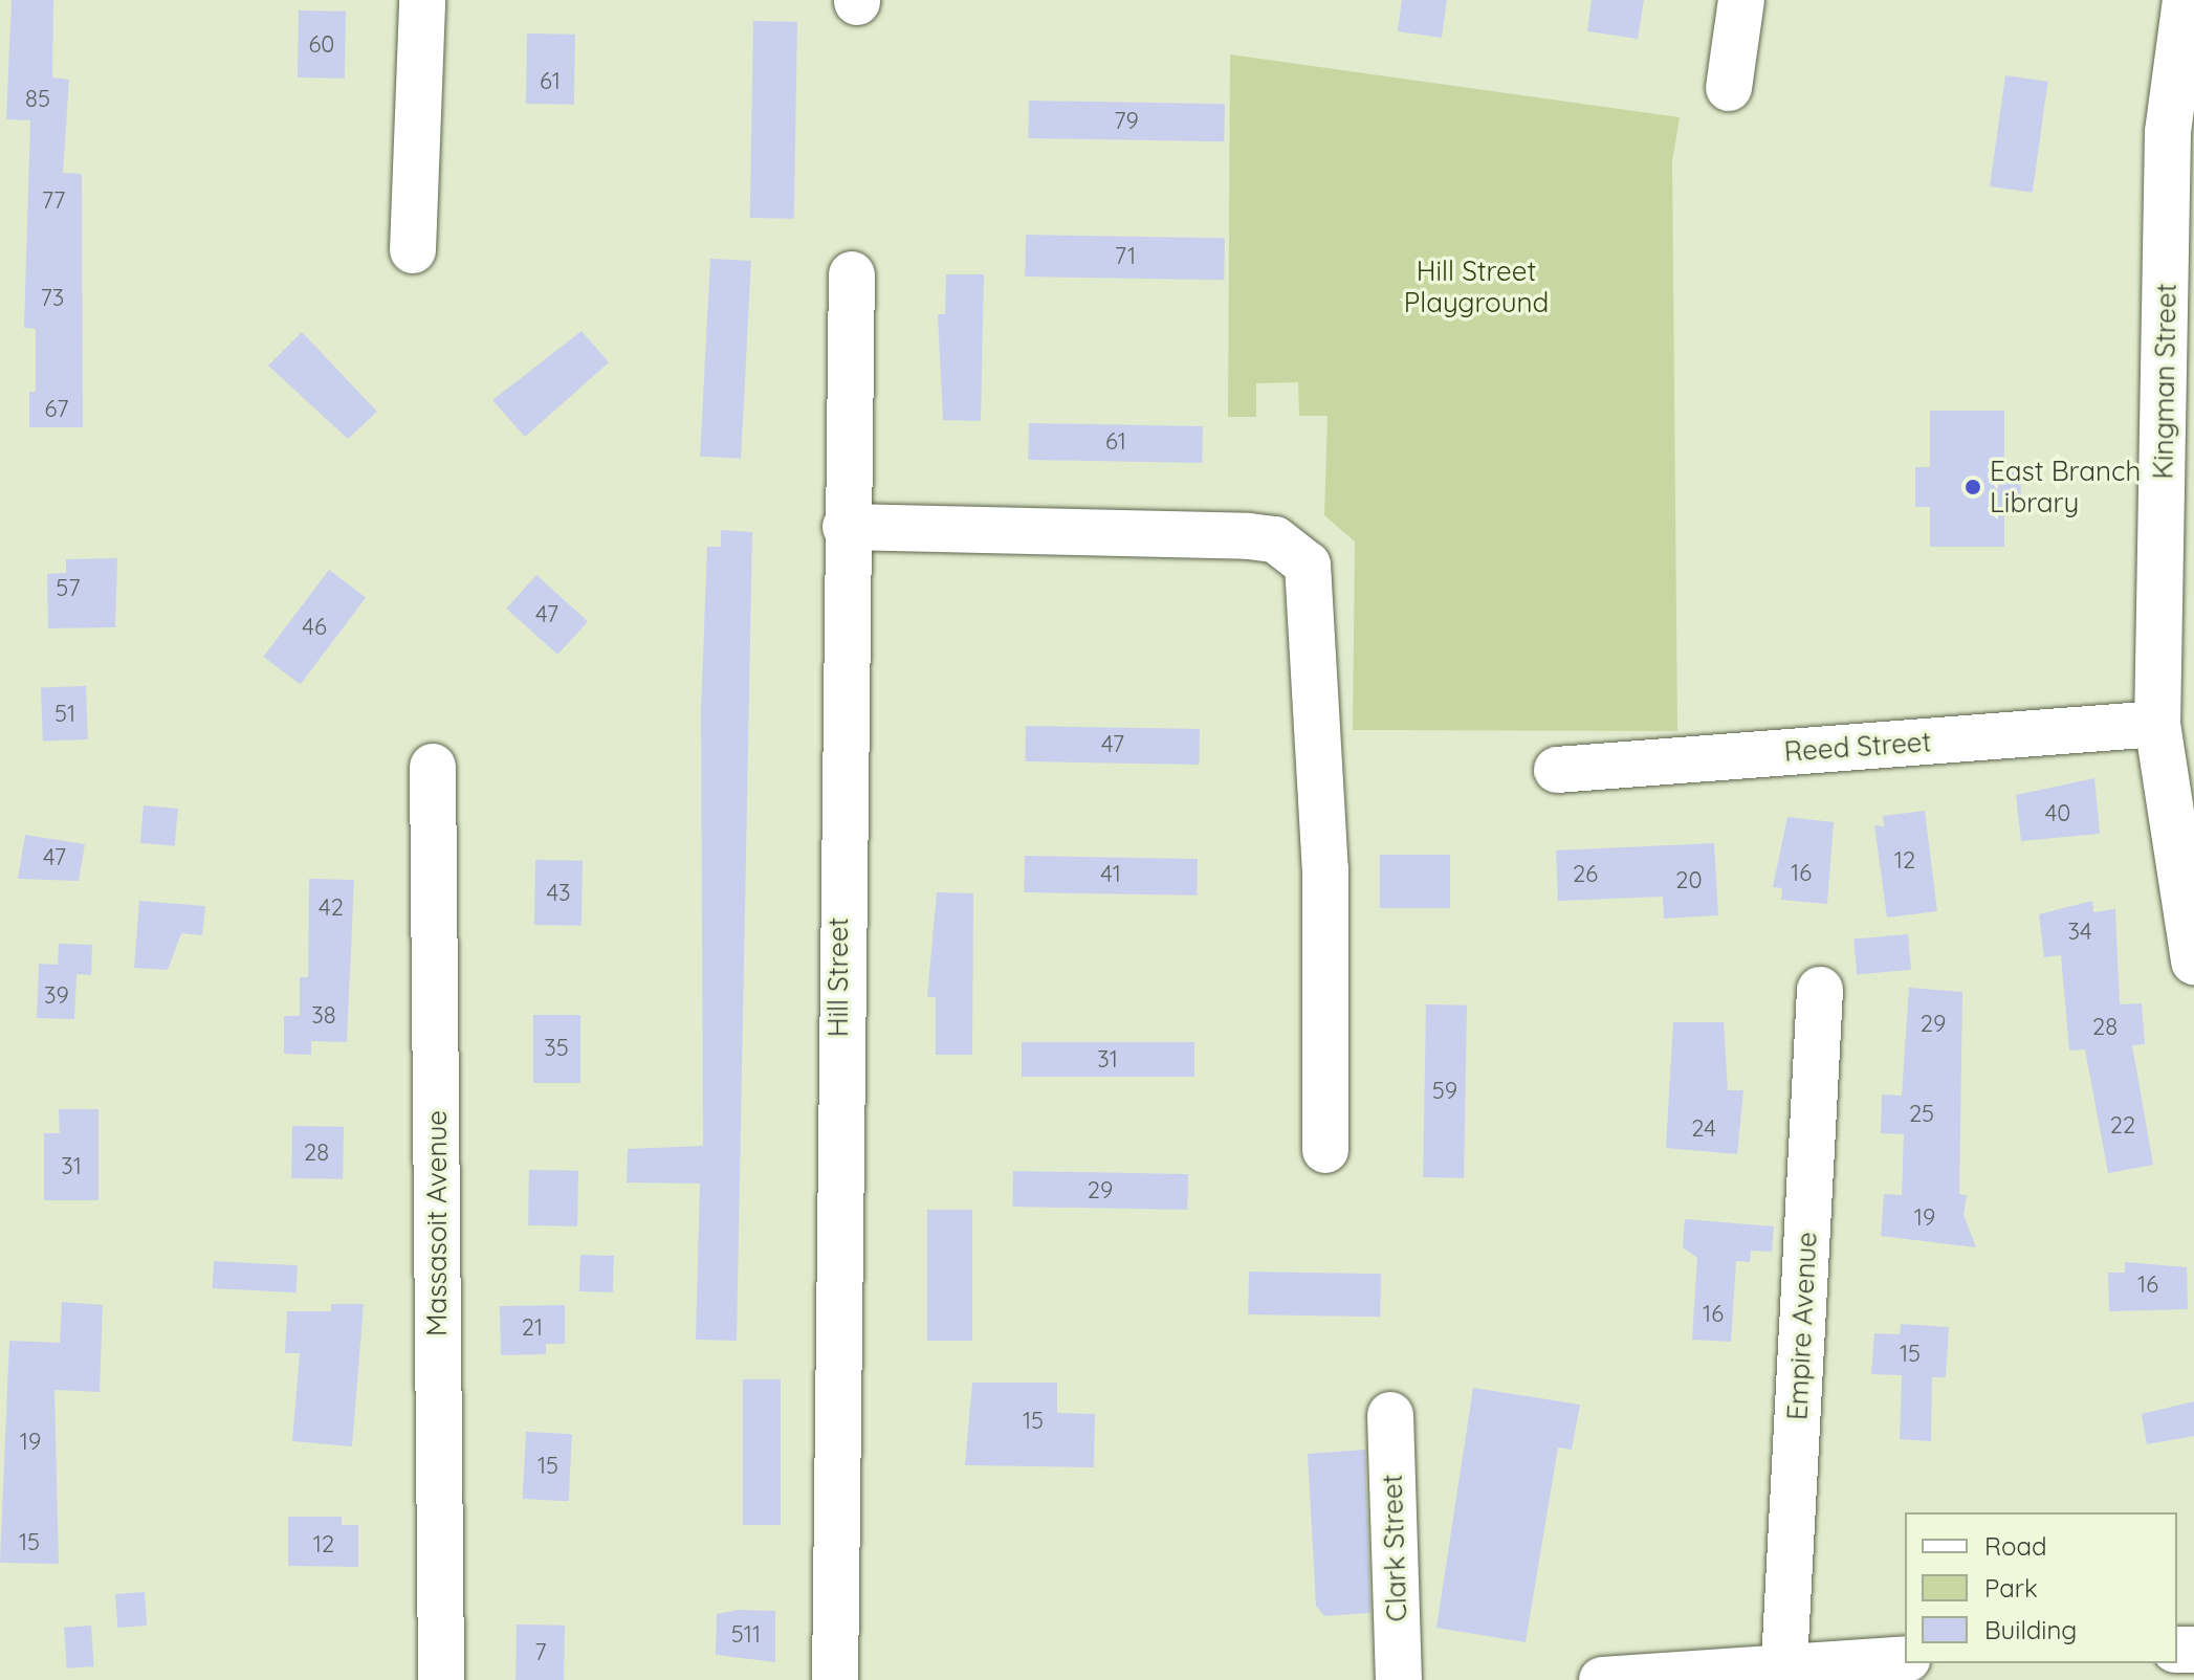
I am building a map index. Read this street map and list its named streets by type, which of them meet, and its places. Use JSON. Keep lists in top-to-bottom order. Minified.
{"streets":{"street":["Kingman Street","Reed Street","Hill Street","Massasoit Avenue","Empire Avenue","Clark Street"]},"crossings":[["Kingman Street","Reed Street"]],"parks":["Hill Street Playground"],"places":["East Branch Library"],"house_numbers":["60","61","85","79","77","71","73","67","61","57","47","46","51","47","40","47","12","16","41","26","20","43","42","34","39","38","29","28","35","31","59","25","22","24","28","31","29","19","16","16","21","15","15","19","15","15","12","511","7"],"legend":["Road","Park","Building"]}
